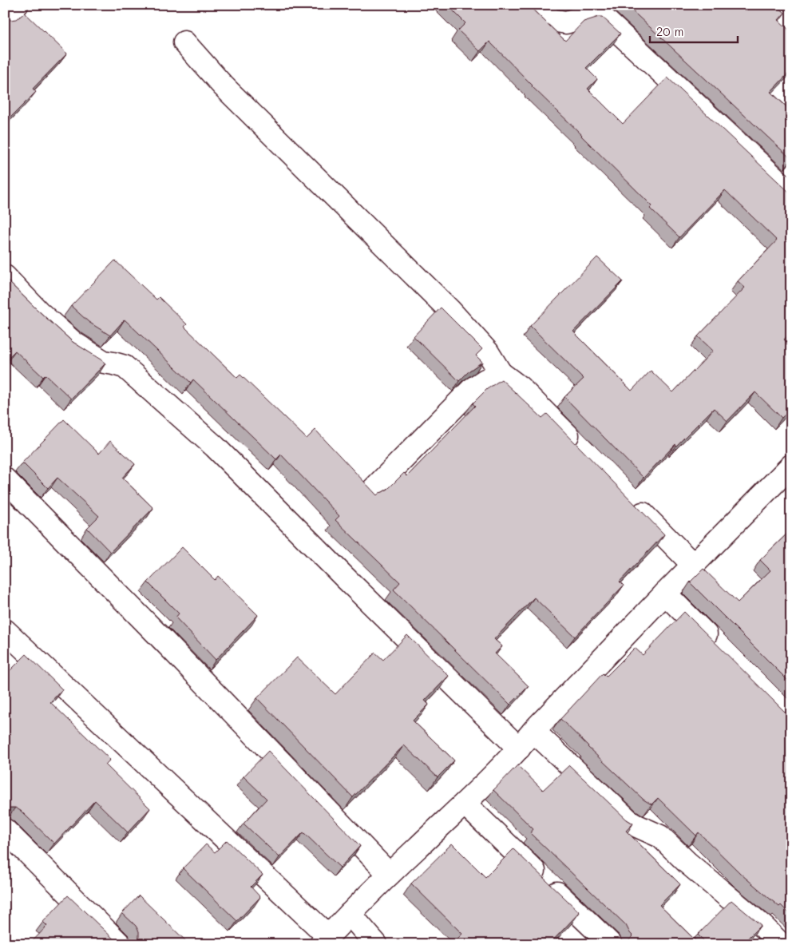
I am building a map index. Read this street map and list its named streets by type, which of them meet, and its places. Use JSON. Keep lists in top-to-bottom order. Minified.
{"scale_bar":"20 m"}
